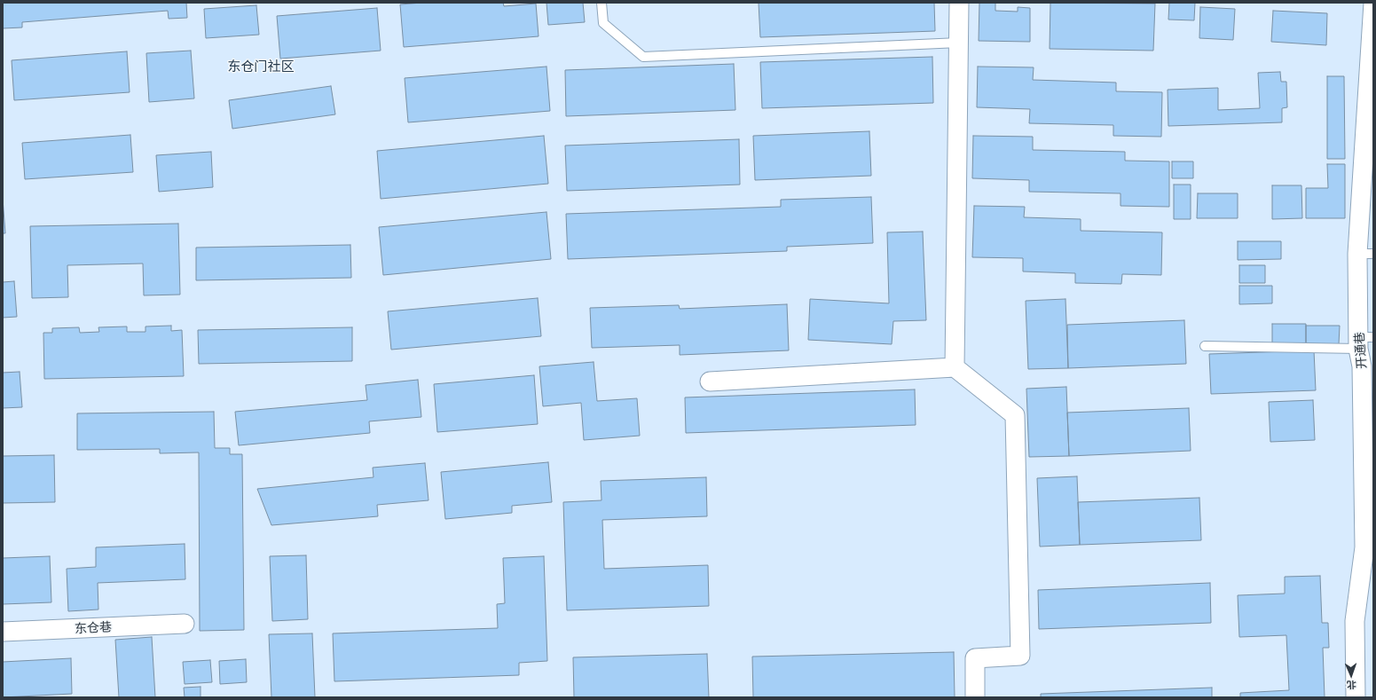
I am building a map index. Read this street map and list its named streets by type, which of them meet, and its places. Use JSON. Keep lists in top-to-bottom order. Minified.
{"streets":{"street":["开通巷","东仓巷"]},"districts":["东仓门社区"],"north":"bottom"}
